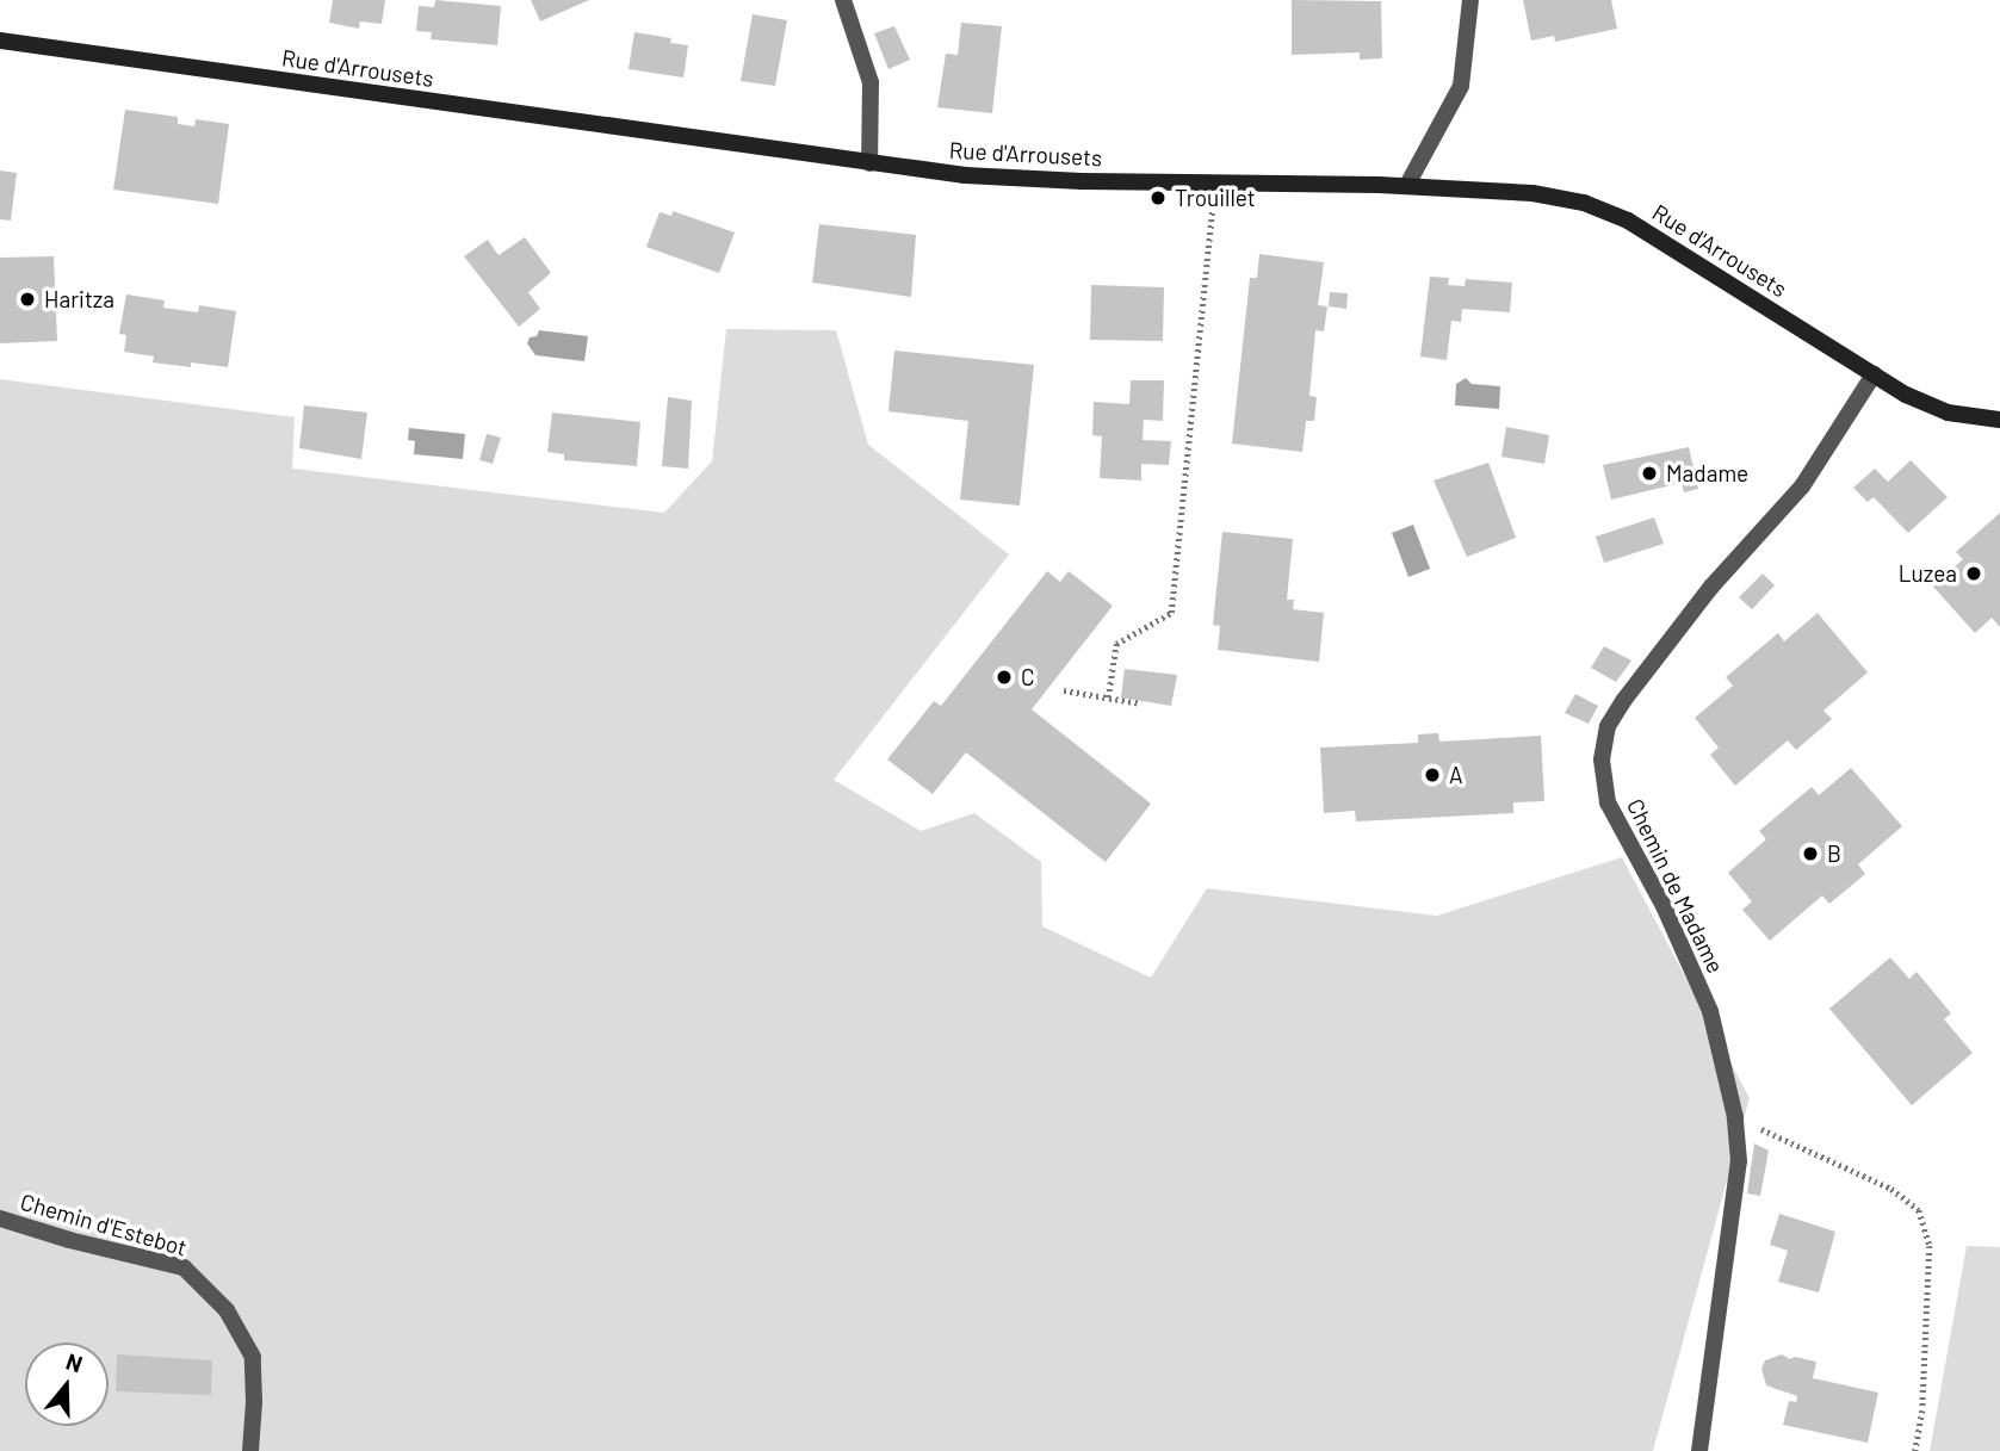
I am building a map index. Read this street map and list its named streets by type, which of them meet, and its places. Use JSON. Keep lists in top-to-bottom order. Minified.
{"streets":{"main road":["Rue d'Arrousets"],"street":["Chemin de Madame","Chemin d'Estebot"]},"crossings":[["Rue d'Arrousets","Chemin de Madame"]],"places":["Trouillet","Haritza","Madame","Luzea","C","A","B"],"north":"top"}
